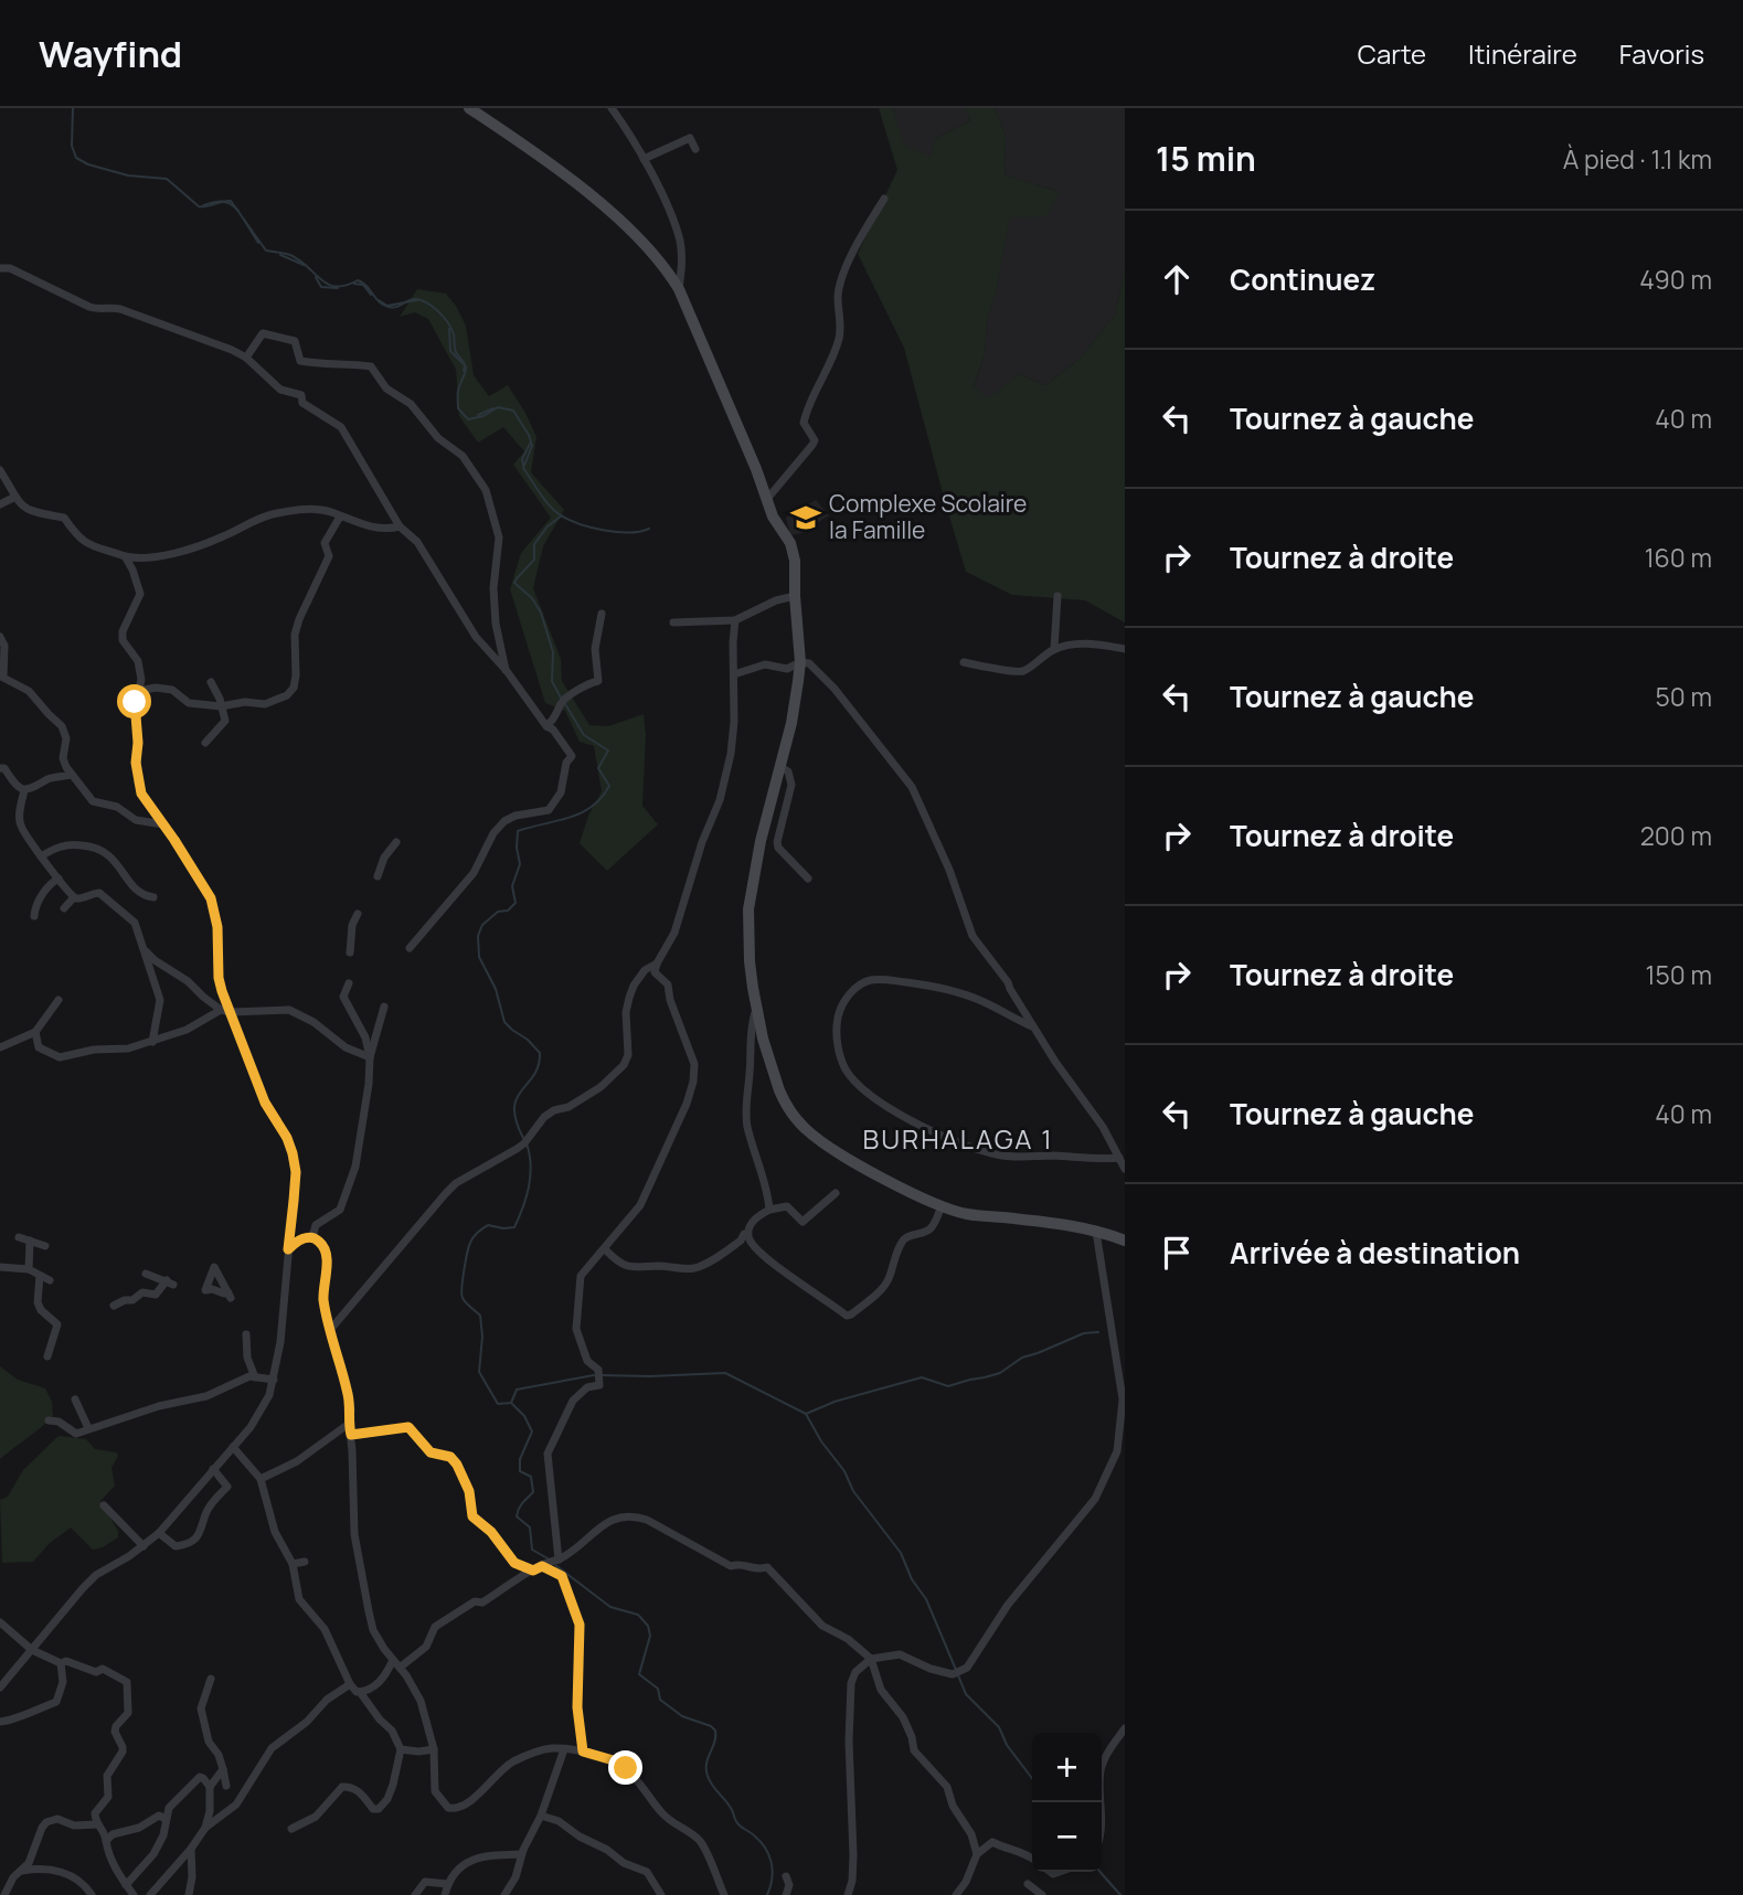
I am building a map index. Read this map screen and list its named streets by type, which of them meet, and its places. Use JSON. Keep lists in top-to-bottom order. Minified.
{"districts":["BURHALAGA 1"],"places":{"school or university":["Complexe Scolaire la Famille"]},"page":{"header":"Wayfind","nav":["Carte","Itinéraire","Favoris"],"heading":["15 min","À pied · 1.1 km"],"list":[["Continuez","490 m"],["Tournez à gauche","40 m"],["Tournez à droite","160 m"],["Tournez à gauche","50 m"],["Tournez à droite","200 m"],["Tournez à droite","150 m"],["Tournez à gauche","40 m"],"Arrivée à destination"],"map_buttons":["+","−"]}}
